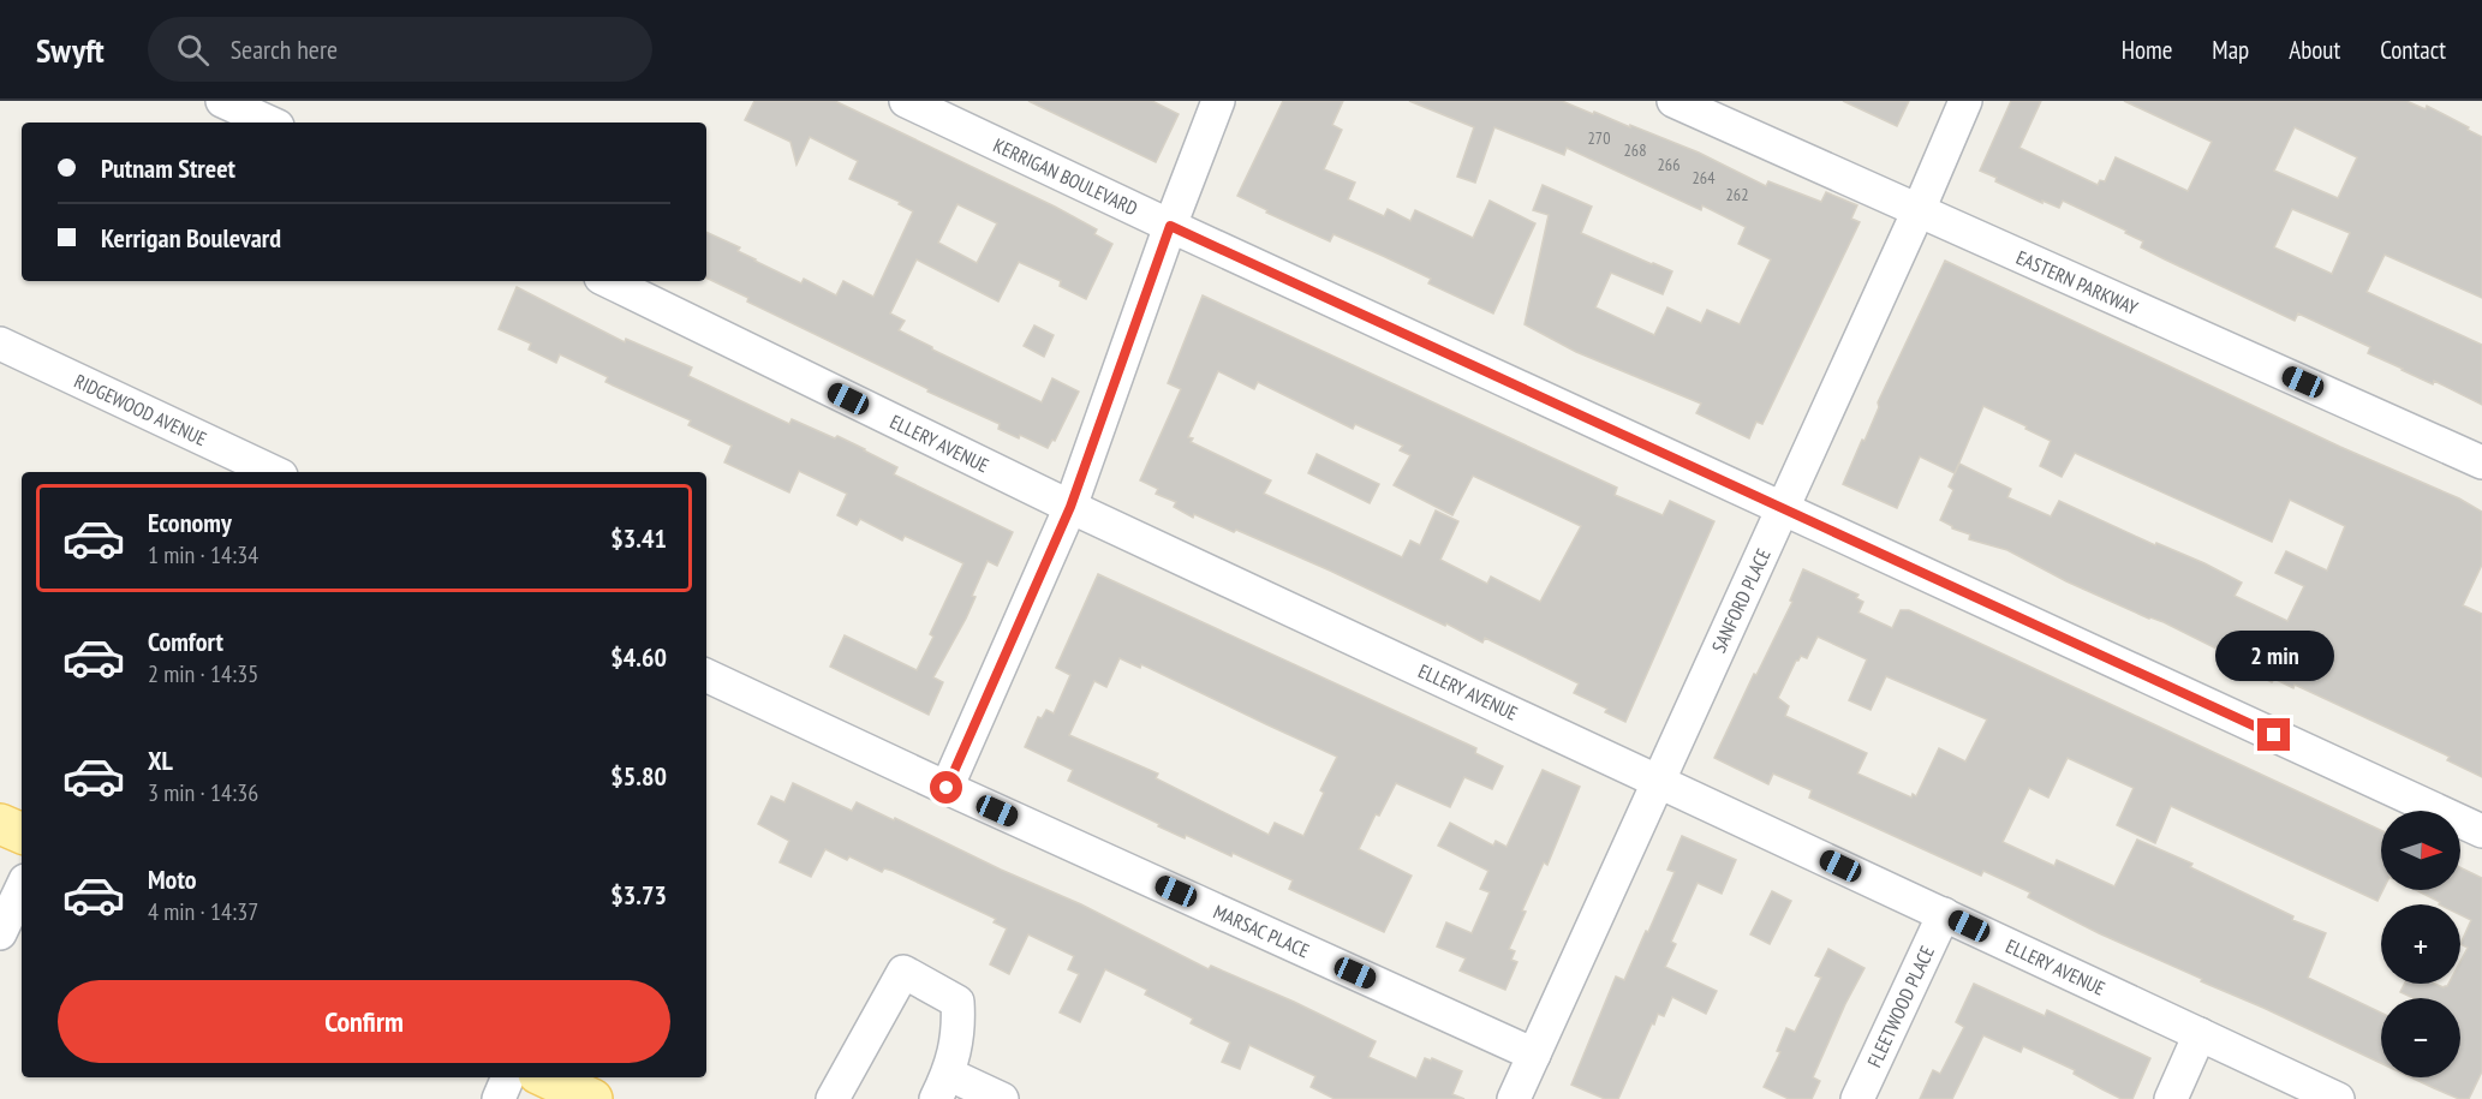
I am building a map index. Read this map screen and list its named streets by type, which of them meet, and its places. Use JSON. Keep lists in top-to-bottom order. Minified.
{"streets":{"street":["KERRIGAN BOULEVARD","EASTERN PARKWAY","RIDGEWOOD AVENUE","ELLERY AVENUE","SANFORD PLACE","MARSAC PLACE","FLEETWOOD PLACE"]},"crossings":[["KERRIGAN BOULEVARD","SANFORD PLACE"],["EASTERN PARKWAY","SANFORD PLACE"],["ELLERY AVENUE","SANFORD PLACE"],["ELLERY AVENUE","FLEETWOOD PLACE"],["SANFORD PLACE","MARSAC PLACE"]],"house_numbers":["270","268","266","264","262"],"north":"right","page":{"header":"Swyft","search":"Search here","nav":["Home","Map","About","Contact"],"banner":["Putnam Street","Kerrigan Boulevard"],"list":[{"name":"Economy","note":"1 min · 14:34","value":"$3.41"},{"name":"Comfort","note":"2 min · 14:35","value":"$4.60"},{"name":"XL","note":"3 min · 14:36","value":"$5.80"},{"name":"Moto","note":"4 min · 14:37","value":"$3.73"}],"bubble":"2 min","map_buttons":["+","−"],"buttons":"Confirm"}}
